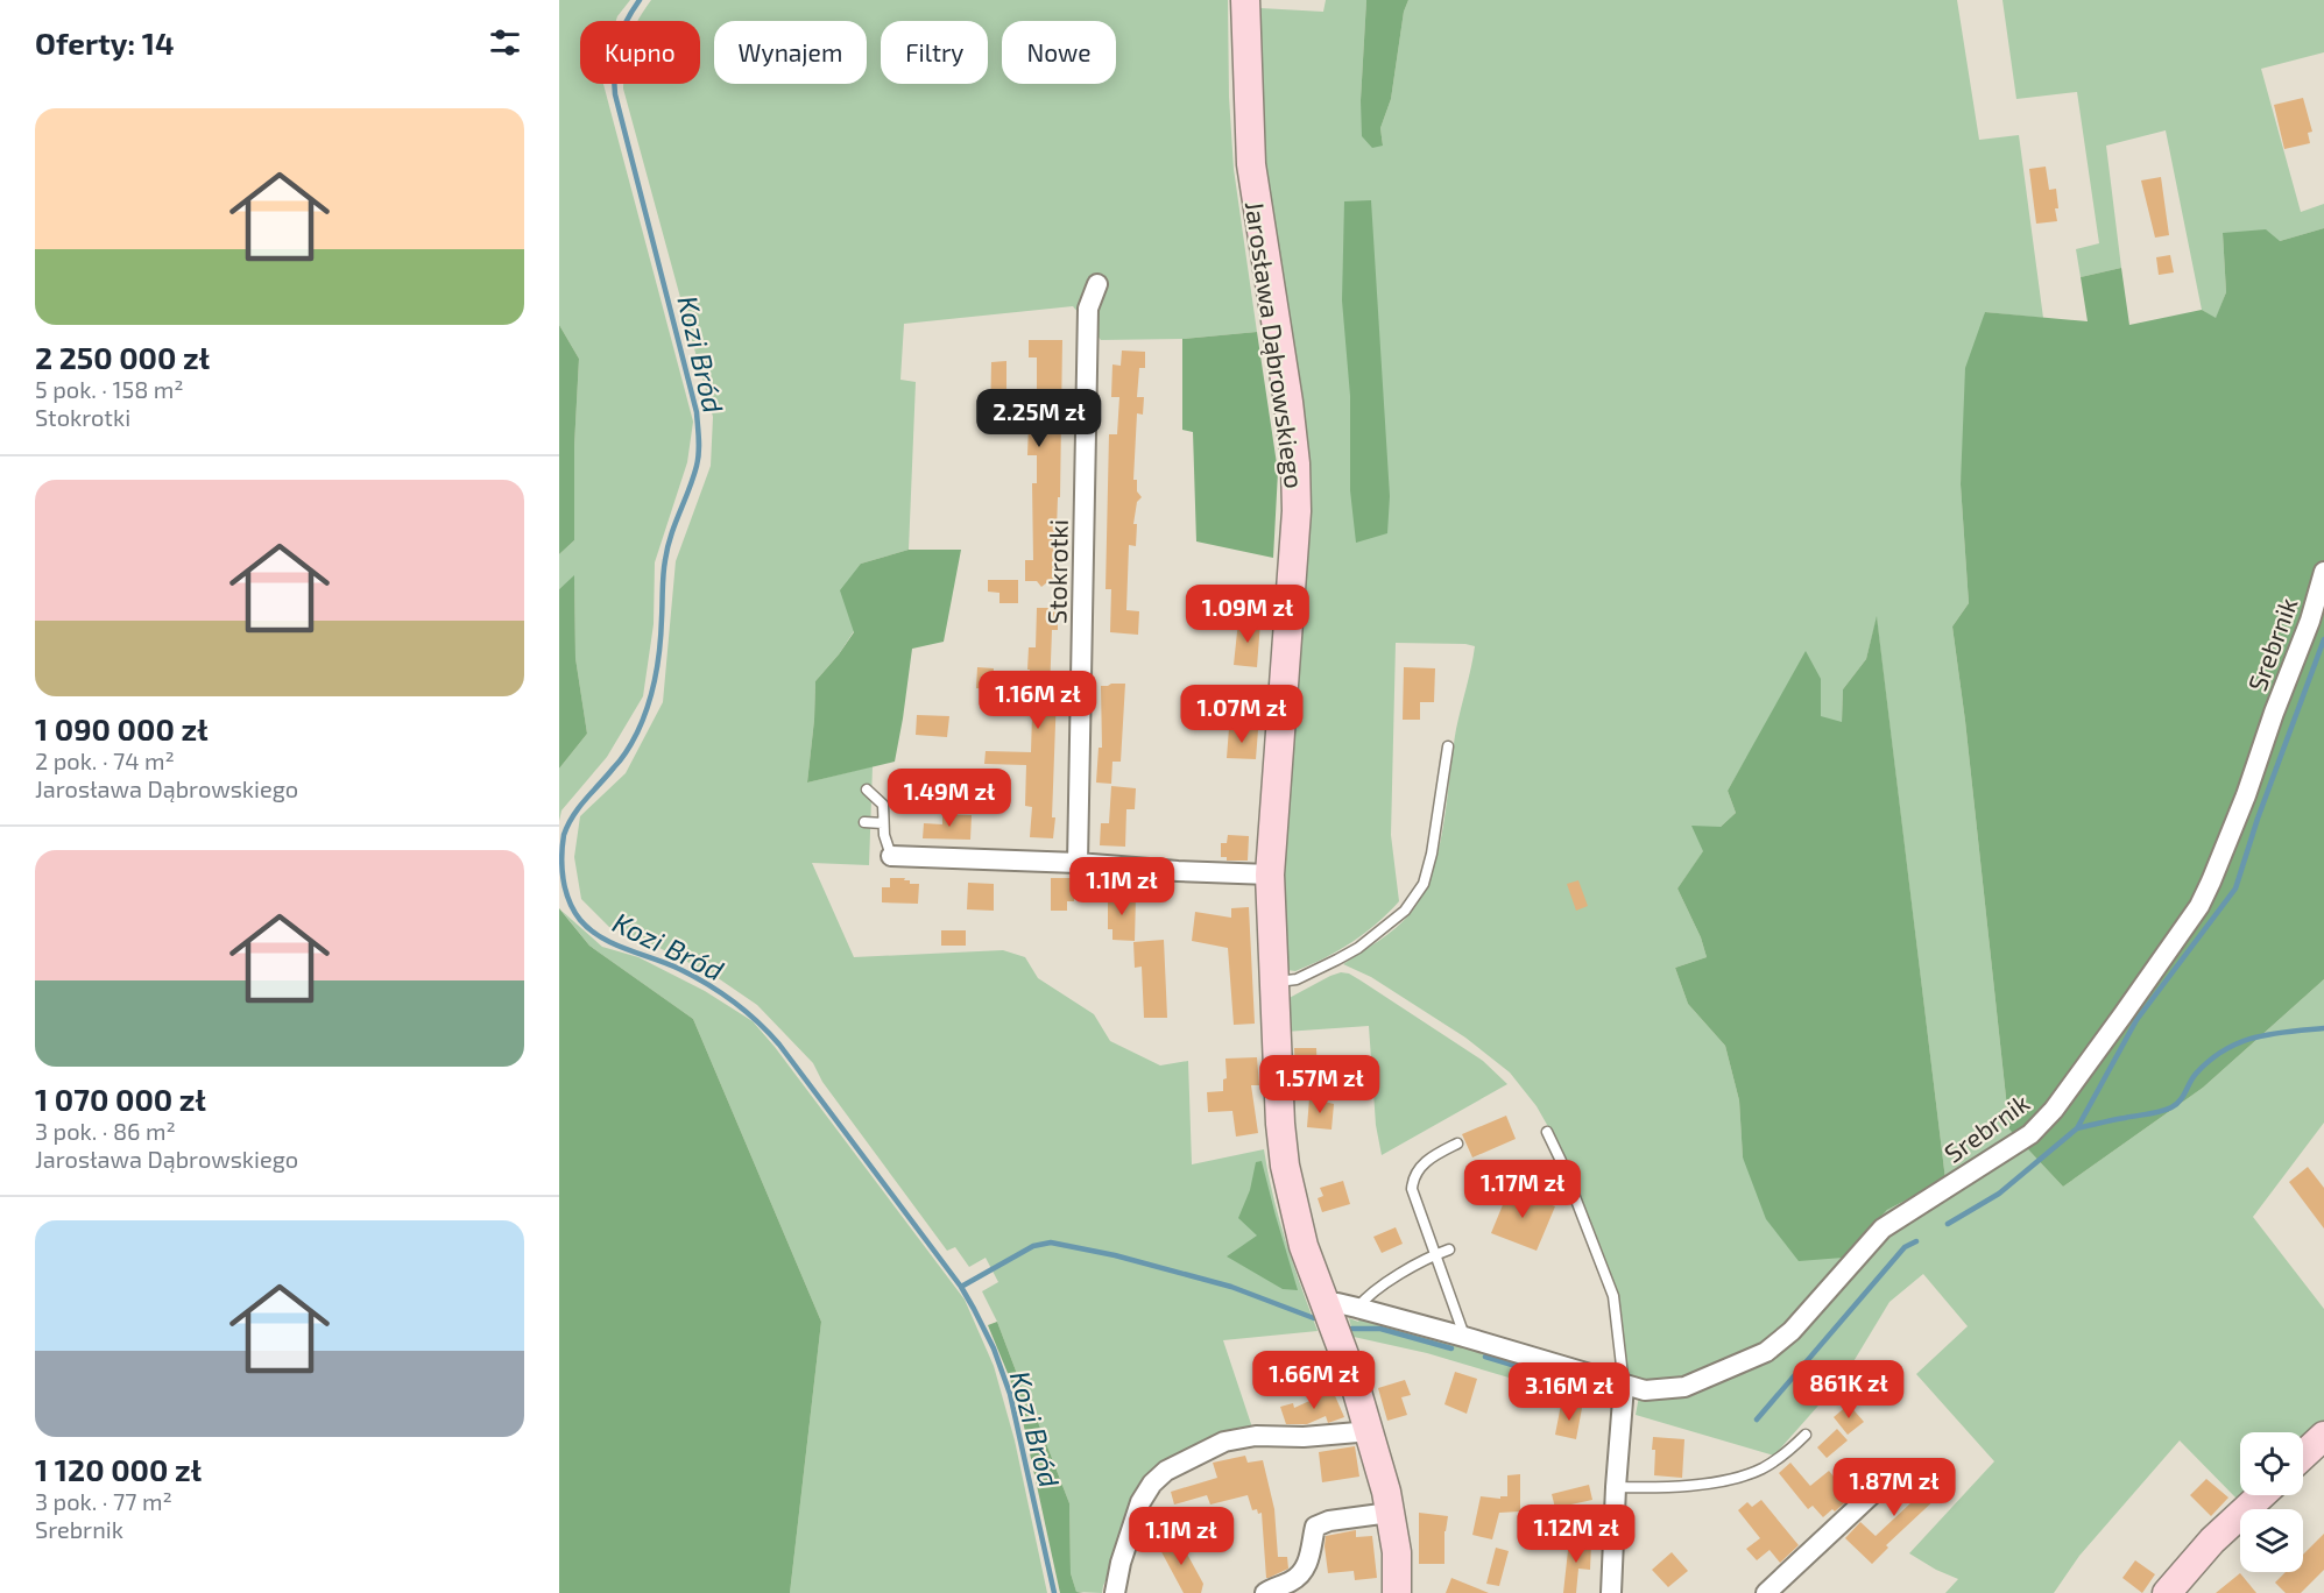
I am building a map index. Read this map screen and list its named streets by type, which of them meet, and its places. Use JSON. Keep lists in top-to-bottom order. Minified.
{"streets":{"street":["Jarosława Dąbrowskiego","Stokrotki","Srebrnik"]},"crossings":[["Jarosława Dąbrowskiego","Srebrnik"]],"water":["Kozi Bród"],"page":{"heading":"Oferty: 14","chip":["Kupno","Wynajem","Filtry","Nowe"],"list":[{"name":"2 250 000 zł","note":"5 pok. · 158 m² · Stokrotki"},{"name":"1 090 000 zł","note":"2 pok. · 74 m² · Jarosława Dąbrowskiego"},{"name":"1 070 000 zł","note":"3 pok. · 86 m² · Jarosława Dąbrowskiego"},{"name":"1 120 000 zł","note":"3 pok. · 77 m² · Srebrnik"}],"price":["2.25M zł","1.09M zł","1.16M zł","1.07M zł","1.49M zł","1.1M zł","1.57M zł","1.17M zł","1.66M zł","861K zł","3.16M zł","1.87M zł","1.12M zł","1.1M zł"]}}
